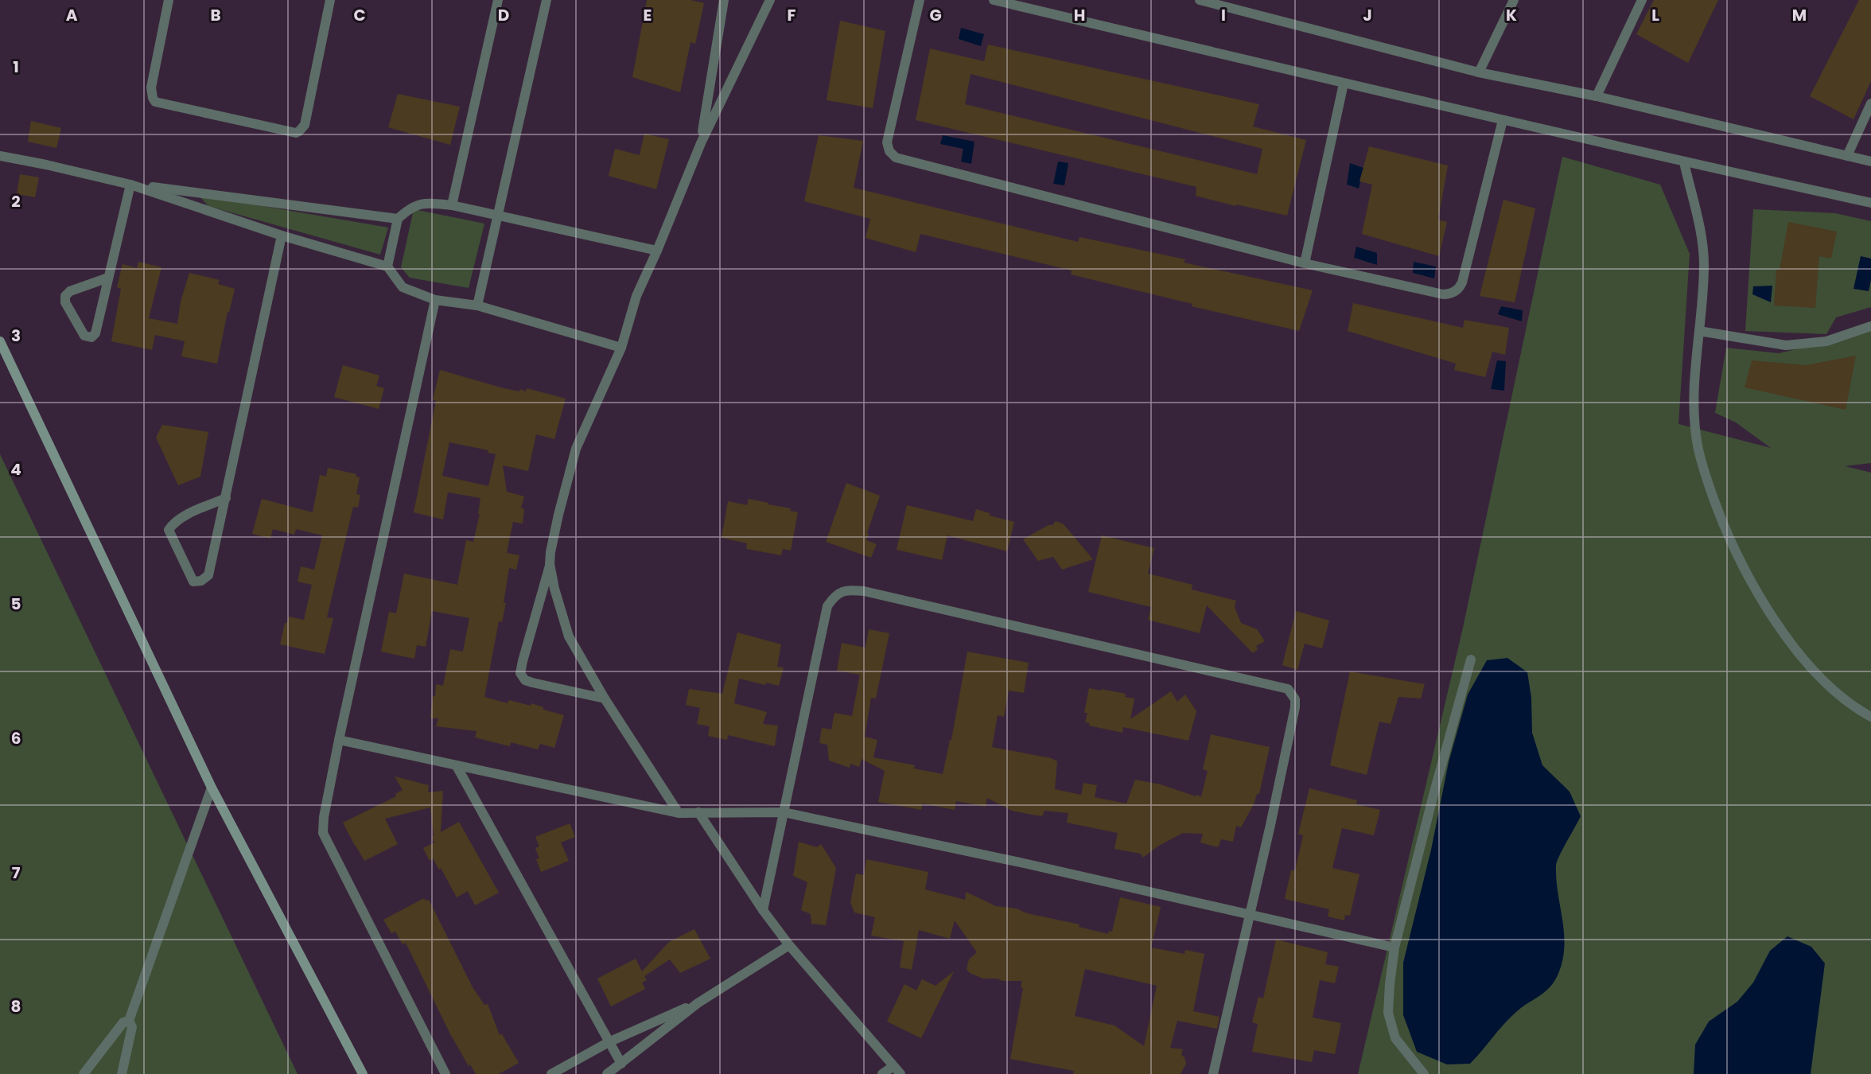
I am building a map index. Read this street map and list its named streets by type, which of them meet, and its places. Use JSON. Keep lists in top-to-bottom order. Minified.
{"grid":{"columns":["A","B","C","D","E","F","G","H","I","J","K","L","M"],"rows":["1","2","3","4","5","6","7","8"]}}
